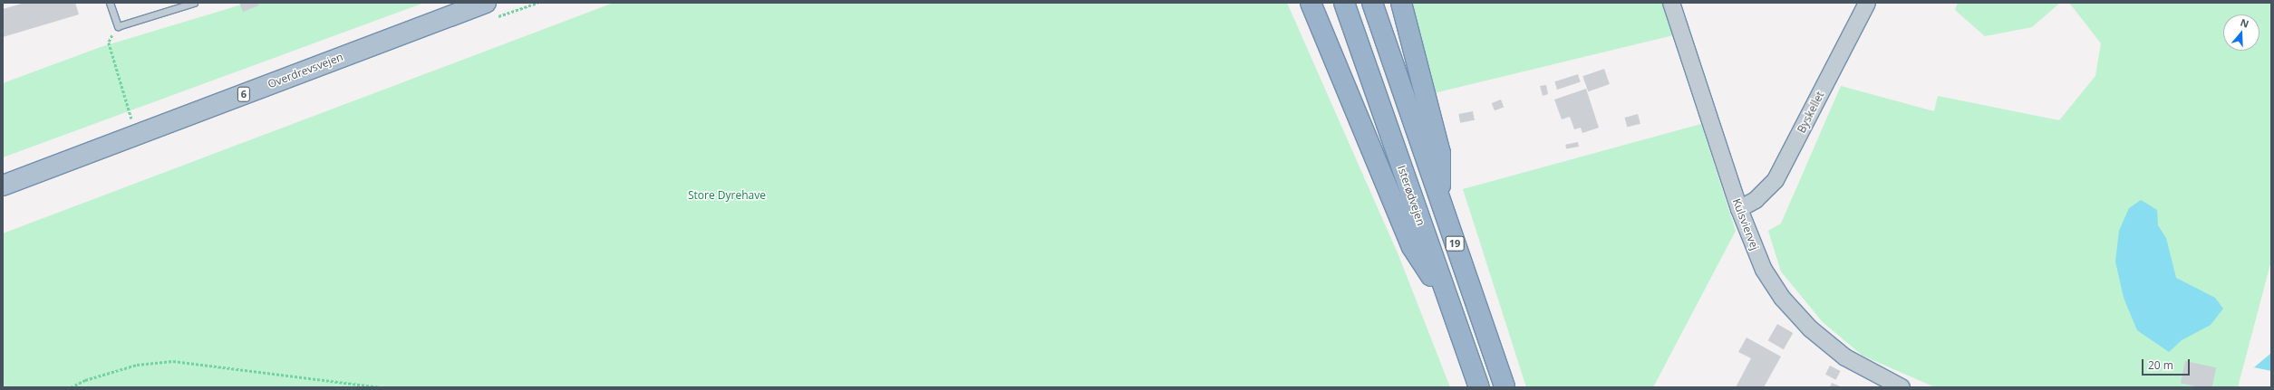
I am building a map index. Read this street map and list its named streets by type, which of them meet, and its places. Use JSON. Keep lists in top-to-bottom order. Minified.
{"streets":{"highway":["Isterødvejen","19"],"main road":["Overdrevsvejen","6"],"street":["Byskellet","Kulsviervej"]},"crossings":[["Byskellet","Kulsviervej"]],"parks":["Store Dyrehave"],"scale_bar":"20 m","north":"top"}
